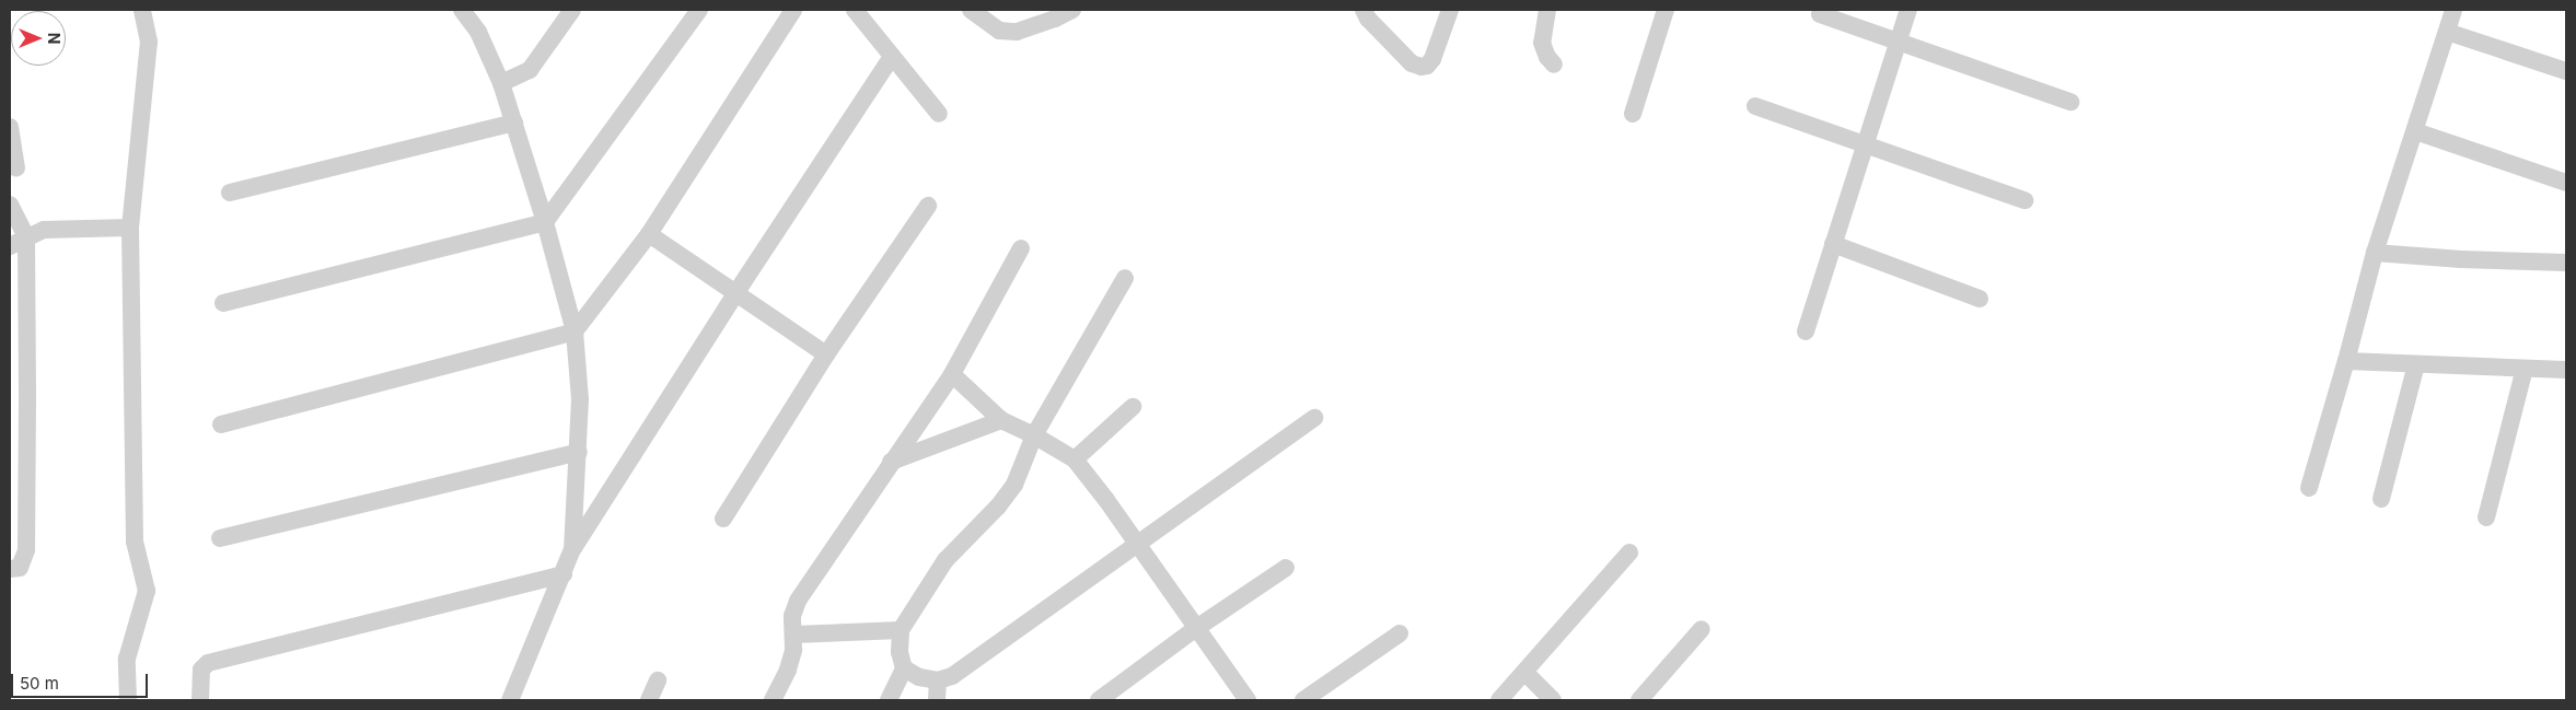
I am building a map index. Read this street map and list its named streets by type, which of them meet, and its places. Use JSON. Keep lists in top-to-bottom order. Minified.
{"scale_bar":"50 m","north":"right"}
